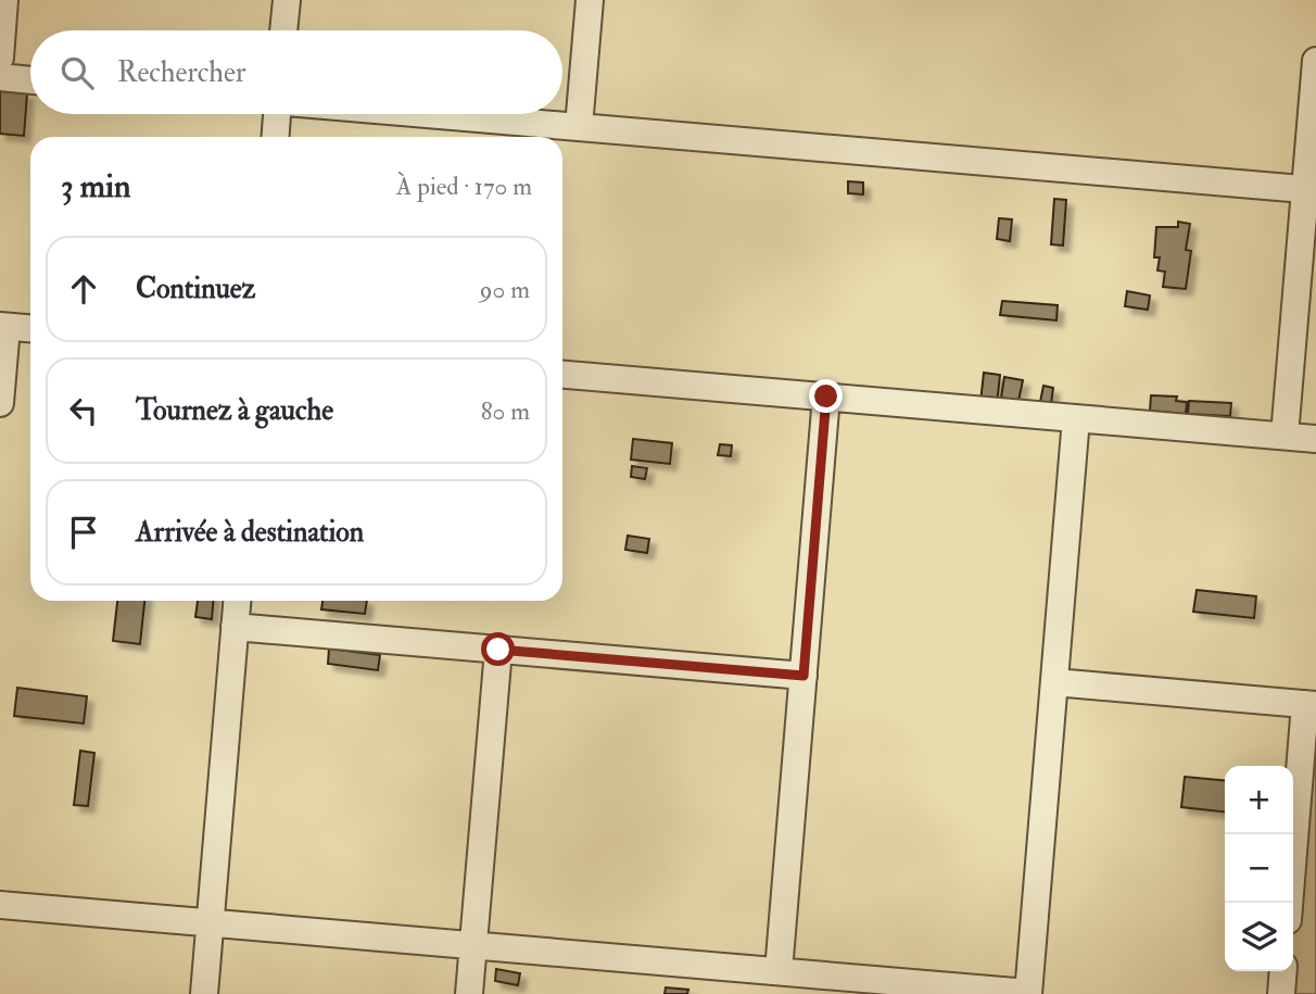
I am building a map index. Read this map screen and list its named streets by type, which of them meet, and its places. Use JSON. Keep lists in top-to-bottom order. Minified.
{"page":{"search":"Rechercher","heading":["3 min","À pied · 170 m"],"list":[["Continuez","90 m"],["Tournez à gauche","80 m"],"Arrivée à destination"],"map_buttons":["+","−"]}}
